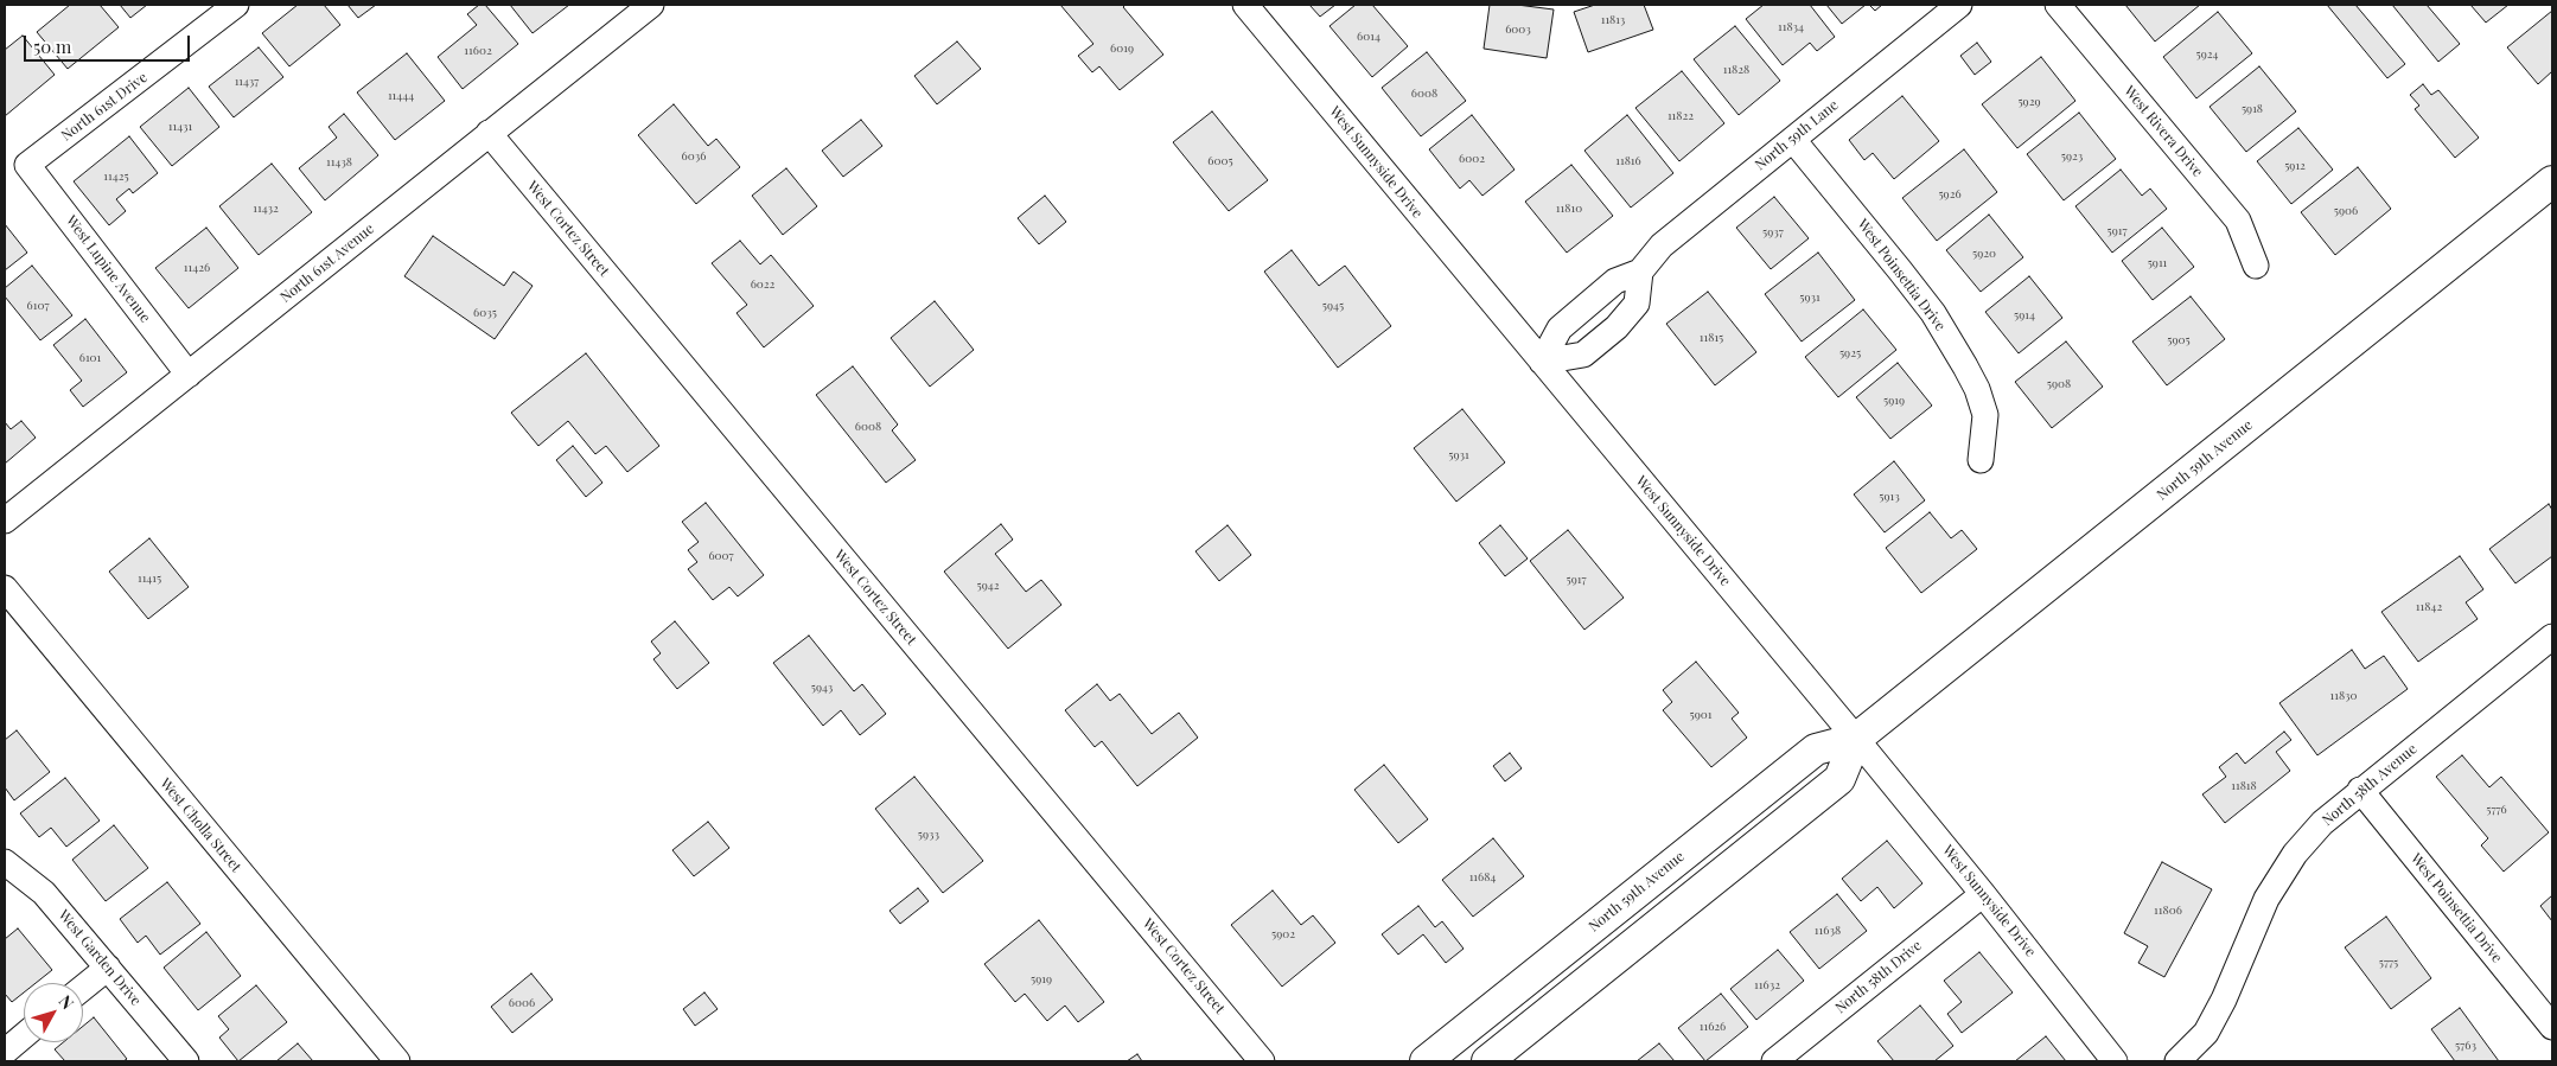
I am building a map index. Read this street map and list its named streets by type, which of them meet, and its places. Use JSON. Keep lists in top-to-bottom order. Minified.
{"streets":{"main road":["North 59th Avenue"],"street":["North 61st Drive","West Rivera Drive","North 59th Lane","West Sunnyside Drive","West Cortez Street","North 61st Avenue","West Lupine Avenue","West Poinsettia Drive","North 58th Avenue","West Cholla Street","West Garden Drive","North 58th Drive"]},"crossings":[["North 61st Drive","West Lupine Avenue"],["North 59th Lane","West Sunnyside Drive"],["North 59th Lane","West Poinsettia Drive"],["West Sunnyside Drive","North 59th Avenue"],["West Sunnyside Drive","North 58th Drive"],["West Cortez Street","North 61st Avenue"],["North 61st Avenue","West Lupine Avenue"],["West Poinsettia Drive","North 58th Avenue"]],"house_numbers":["11813","11834","6003","6014","6019","11602","5924","11828","11437","6008","11444","5929","5918","11822","11431","6036","5923","6002","6005","11816","11438","5912","11425","5926","11432","11810","5906","5917","5937","5920","5911","11426","6022","5931","6107","5945","6035","5914","11815","5905","5925","6101","5908","5919","6008","5931","5913","6007","11415","5917","5942","11842","5943","11830","5901","11818","5776","5933","11684","11806","11638","5902","5775","5919","11632","6006","11626","5763"],"scale_bar":"50 m","north":"top right"}
